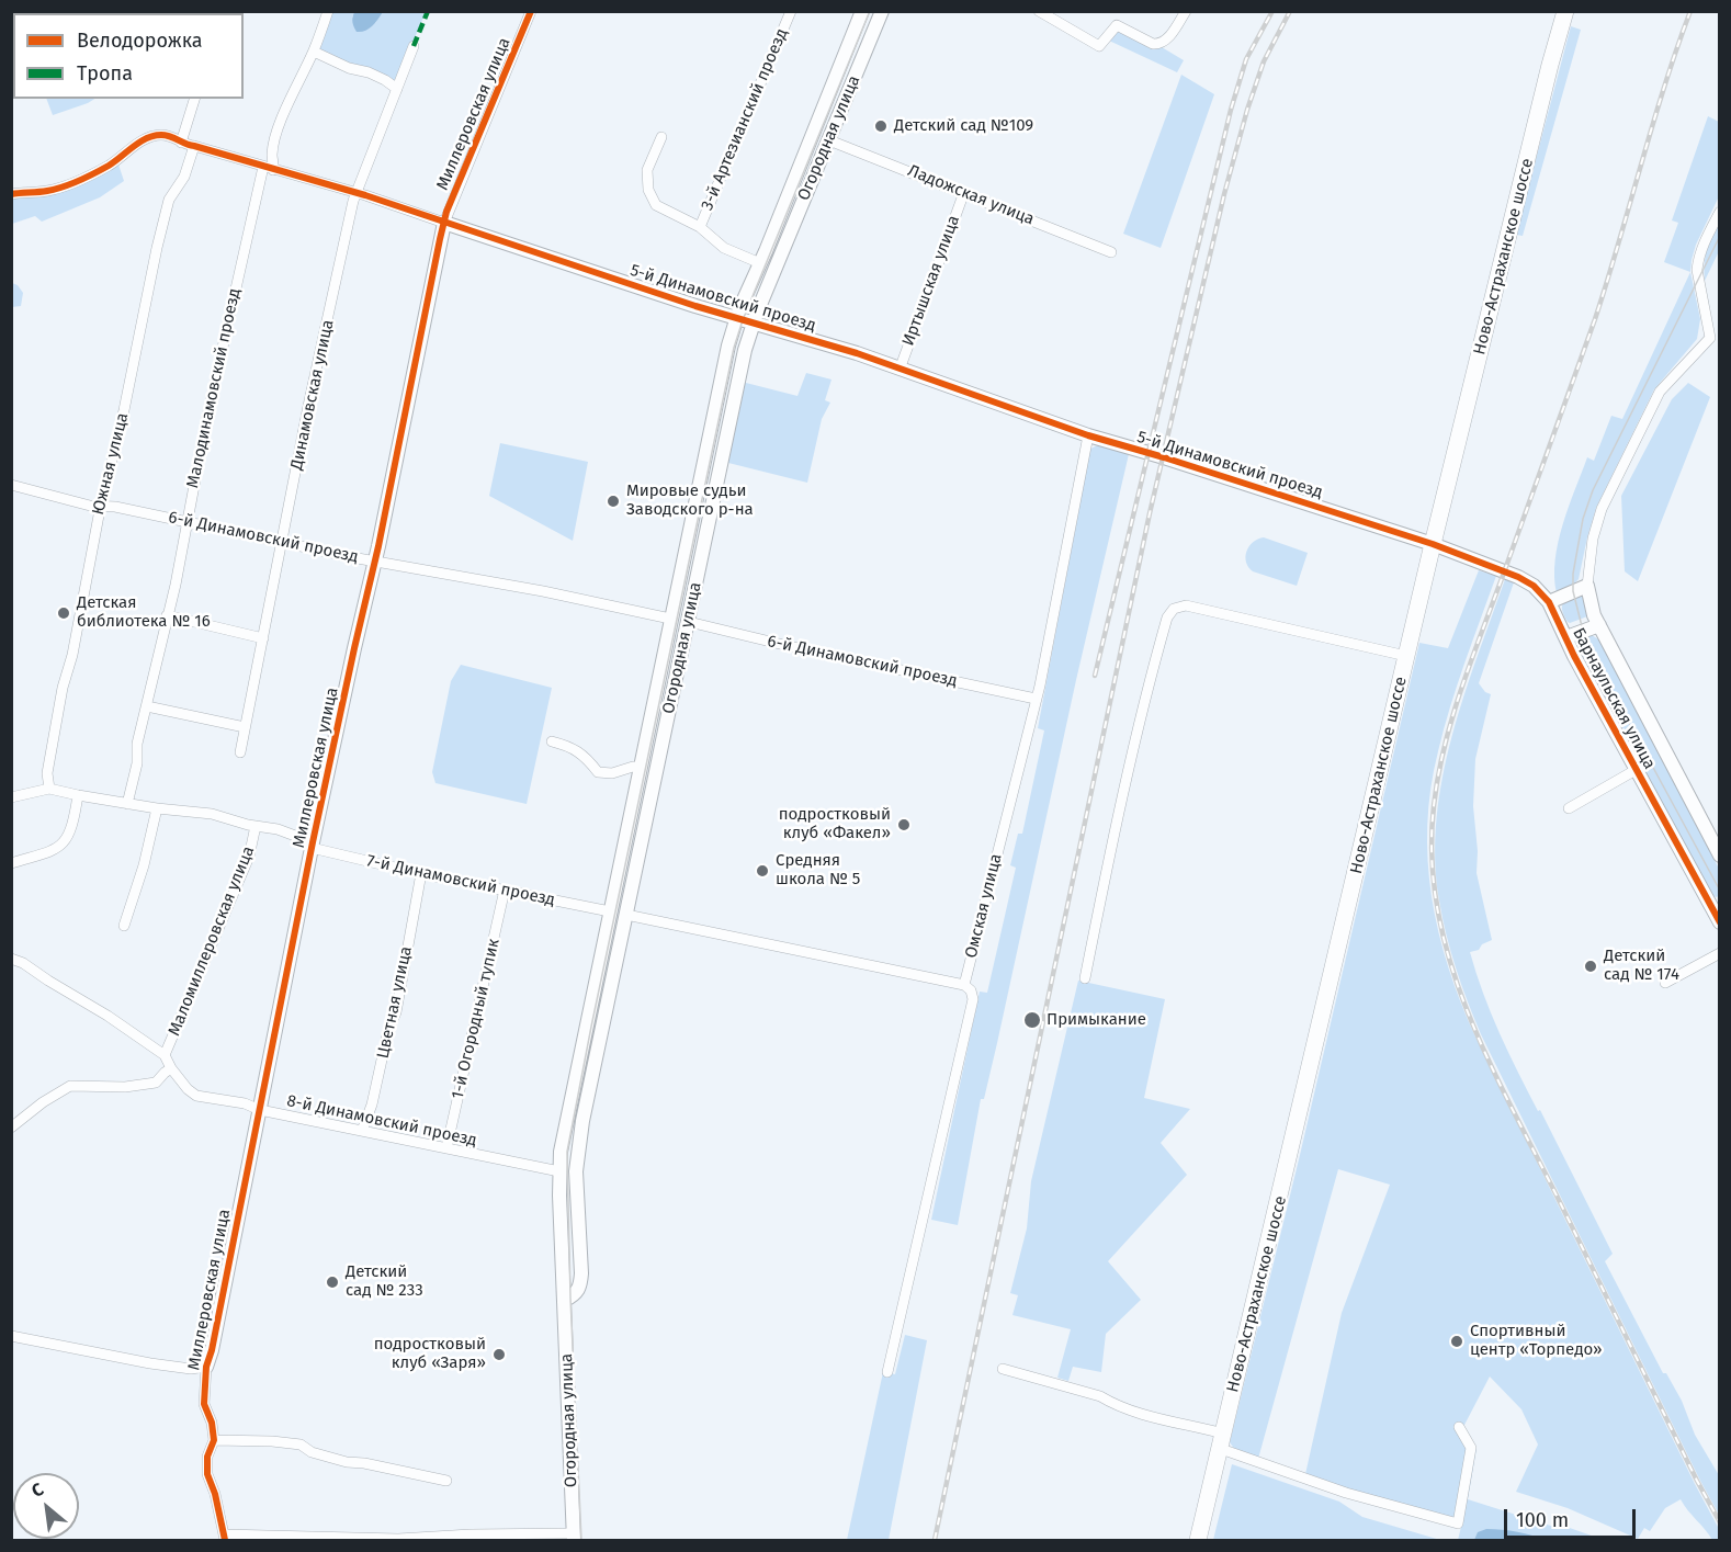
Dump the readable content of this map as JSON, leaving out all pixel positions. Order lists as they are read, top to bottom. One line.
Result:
{"streets":{"main road":["Ново-Астраханское шоссе"],"street":["Миллеровская улица","3-й Артезианский проезд","Огородная улица","Ладожская улица","Иртышская улица","5-й Динамовский проезд","Малодинамовский проезд","Динамовская улица","Южная улица","6-й Динамовский проезд","Барнаульская улица","7-й Динамовский проезд","Омская улица","Маломиллеровская улица","Цветная улица","1-й Огородный тупик","8-й Динамовский проезд"]},"crossings":[["Миллеровская улица","5-й Динамовский проезд"],["Миллеровская улица","6-й Динамовский проезд"],["Миллеровская улица","7-й Динамовский проезд"],["Миллеровская улица","8-й Динамовский проезд"],["Огородная улица","Ладожская улица"],["Огородная улица","5-й Динамовский проезд"],["Огородная улица","6-й Динамовский проезд"],["Огородная улица","7-й Динамовский проезд"],["Огородная улица","8-й Динамовский проезд"],["Ладожская улица","Иртышская улица"],["Ново-Астраханское шоссе","5-й Динамовский проезд"],["Ново-Астраханское шоссе","Барнаульская улица"],["Иртышская улица","5-й Динамовский проезд"],["5-й Динамовский проезд","Малодинамовский проезд"],["5-й Динамовский проезд","Динамовская улица"],["5-й Динамовский проезд","Южная улица"],["5-й Динамовский проезд","Барнаульская улица"],["5-й Динамовский проезд","Омская улица"],["Малодинамовский проезд","6-й Динамовский проезд"],["Малодинамовский проезд","7-й Динамовский проезд"],["Динамовская улица","6-й Динамовский проезд"],["Южная улица","6-й Динамовский проезд"],["Южная улица","7-й Динамовский проезд"],["6-й Динамовский проезд","Омская улица"],["7-й Динамовский проезд","Маломиллеровская улица"],["7-й Динамовский проезд","Цветная улица"],["7-й Динамовский проезд","1-й Огородный тупик"],["Маломиллеровская улица","8-й Динамовский проезд"],["Цветная улица","8-й Динамовский проезд"],["1-й Огородный тупик","8-й Динамовский проезд"]],"places":["Детский сад №109","Мировые судьи Заводского р-на","Детская библиотека № 16","подростковый клуб «Факел»","Средняя школа № 5","Детский сад № 174","Примыкание","Детский сад № 233","Спортивный центр «Торпедо»","подростковый клуб «Заря»"],"legend":["Велодорожка","Тропа"],"scale_bar":"100 m","north":"top left"}
